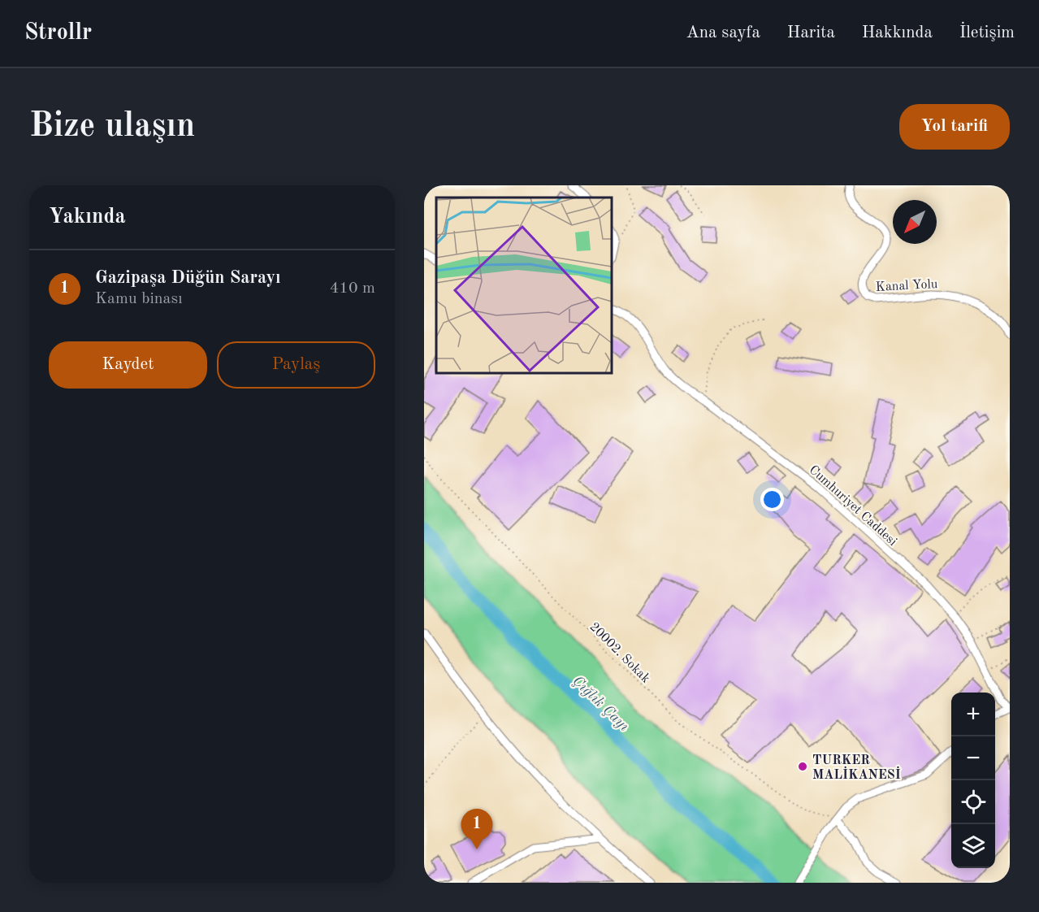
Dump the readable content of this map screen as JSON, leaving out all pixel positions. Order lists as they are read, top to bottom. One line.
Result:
{"streets":{"street":["Kanal Yolu","Cumhuriyet Caddesi"],"path":["20002. Sokak"]},"water":["Çığlık Çayı"],"places":["TURKER MALİKANESİ"],"north":"bottom left","page":{"header":"Strollr","nav":["Ana sayfa","Harita","Hakkında","İletişim"],"buttons":["Yol tarifi",["Kaydet","Paylaş"]],"title":"Bize ulaşın","heading":"Yakında","list":[{"mark":"1","name":"Gazipaşa Düğün Sarayı","note":"Kamu binası","value":"410 m"}],"map_buttons":["+","−"],"pins":"1"}}
